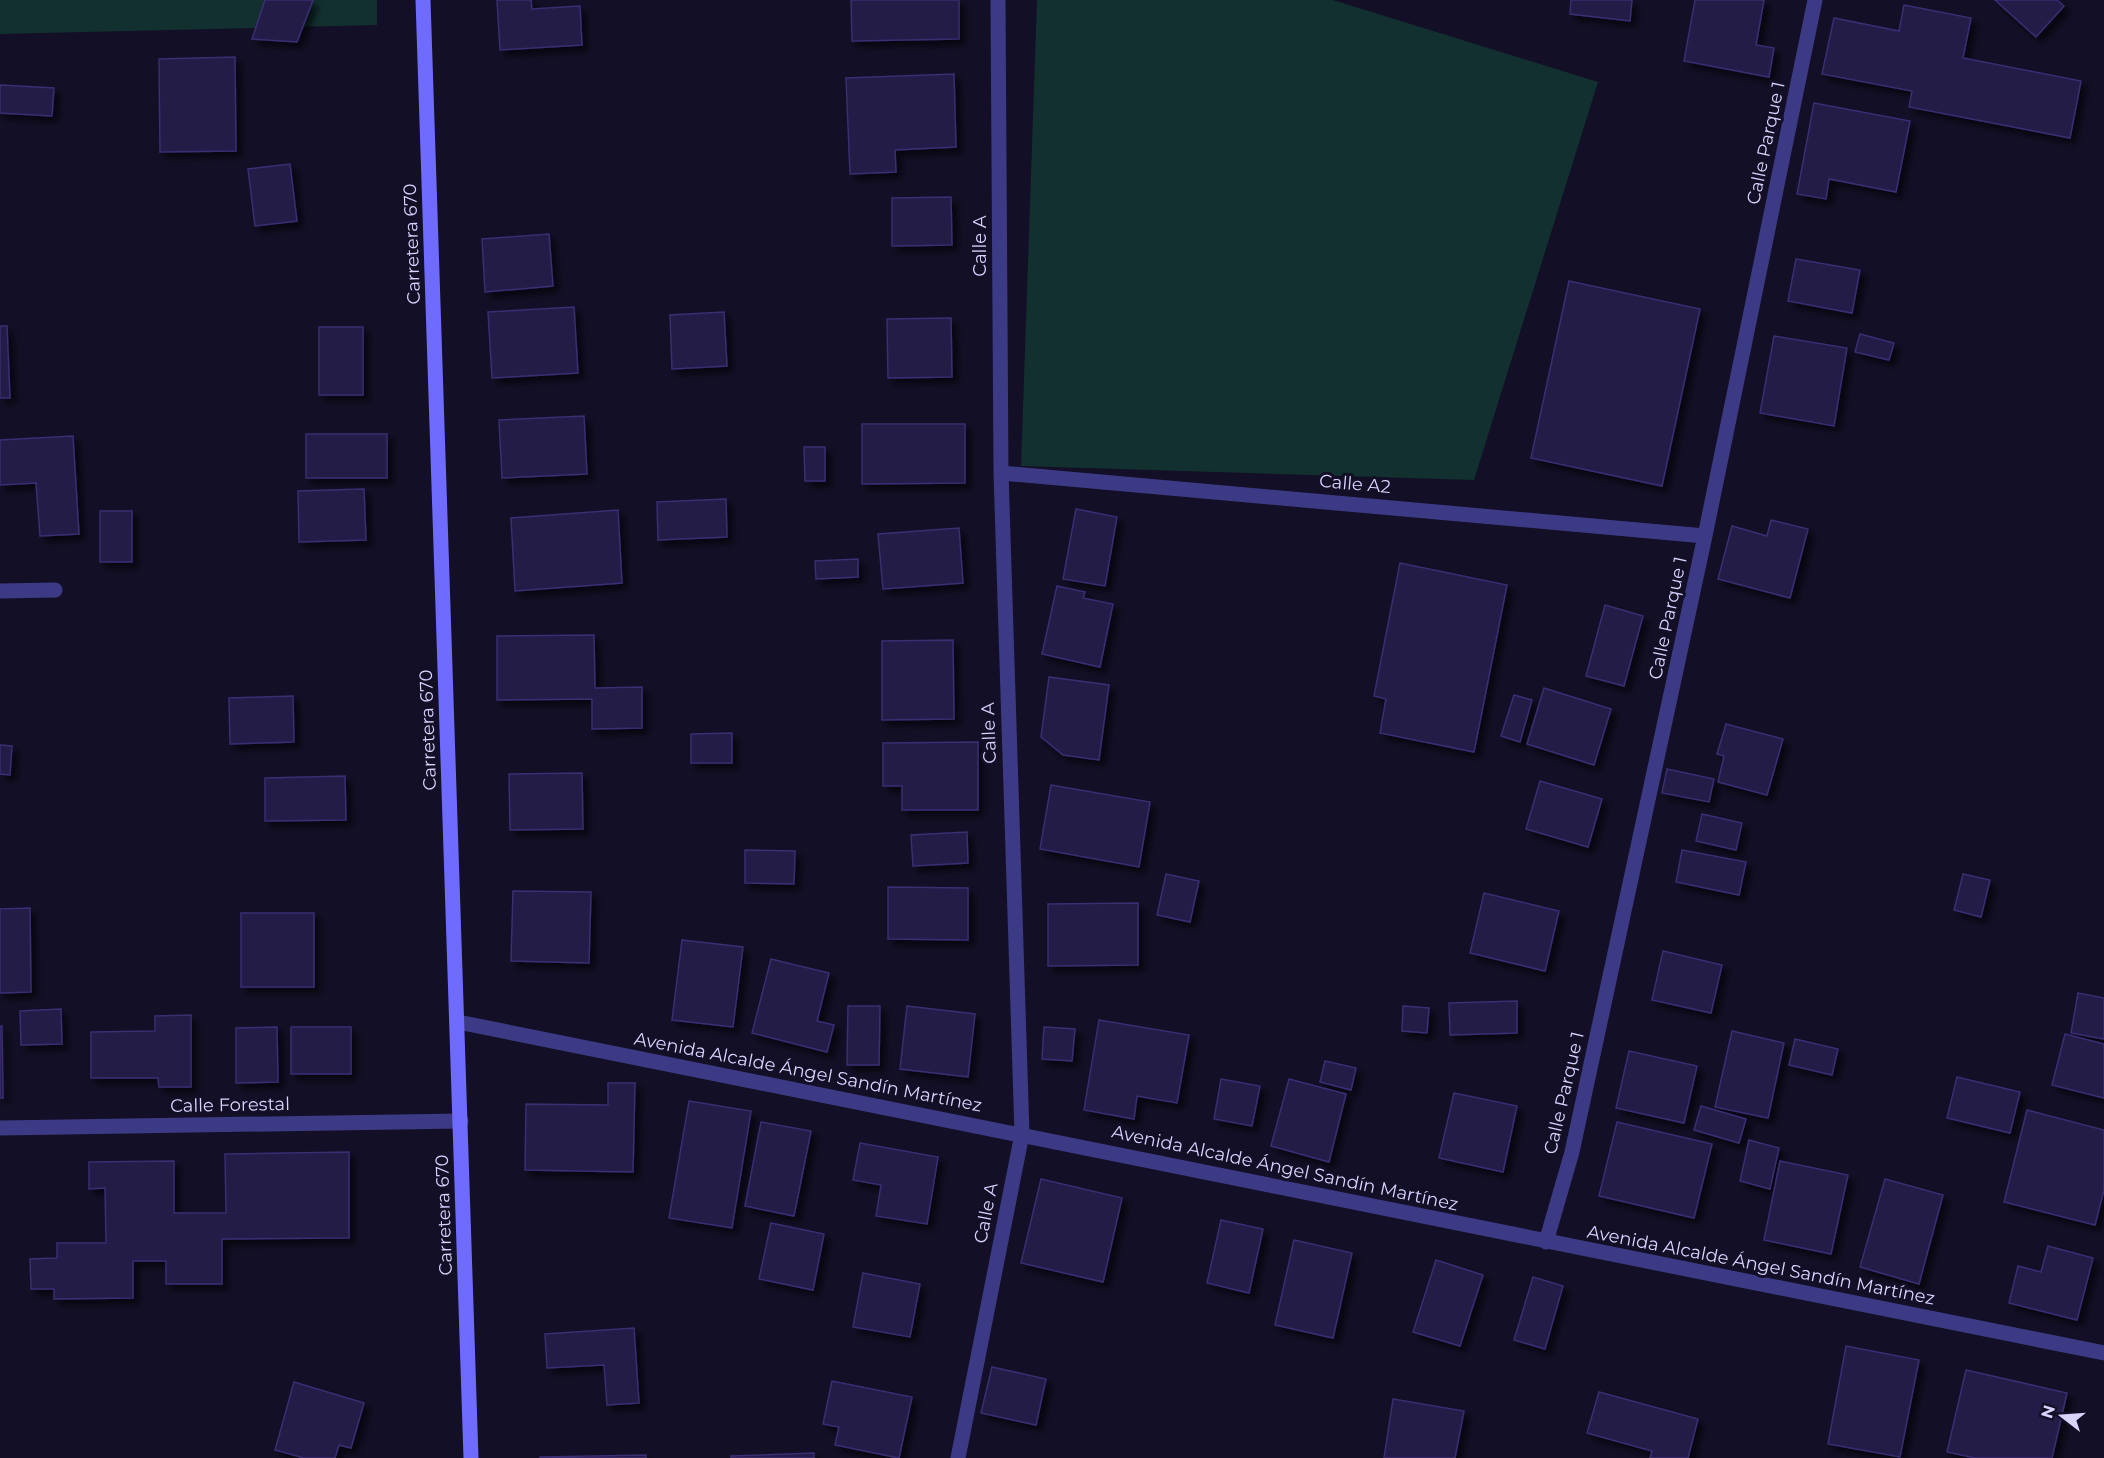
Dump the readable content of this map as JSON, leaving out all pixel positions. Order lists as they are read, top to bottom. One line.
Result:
{"streets":{"street":["Calle Parque 1","Carretera 670","Calle A","Calle A2","Avenida Alcalde Ángel Sandín Martínez","Calle Forestal"]},"crossings":[["Calle Parque 1","Calle A2"],["Calle Parque 1","Avenida Alcalde Ángel Sandín Martínez"],["Carretera 670","Avenida Alcalde Ángel Sandín Martínez"],["Carretera 670","Calle Forestal"],["Calle A","Calle A2"],["Calle A","Avenida Alcalde Ángel Sandín Martínez"]],"north":"left"}
